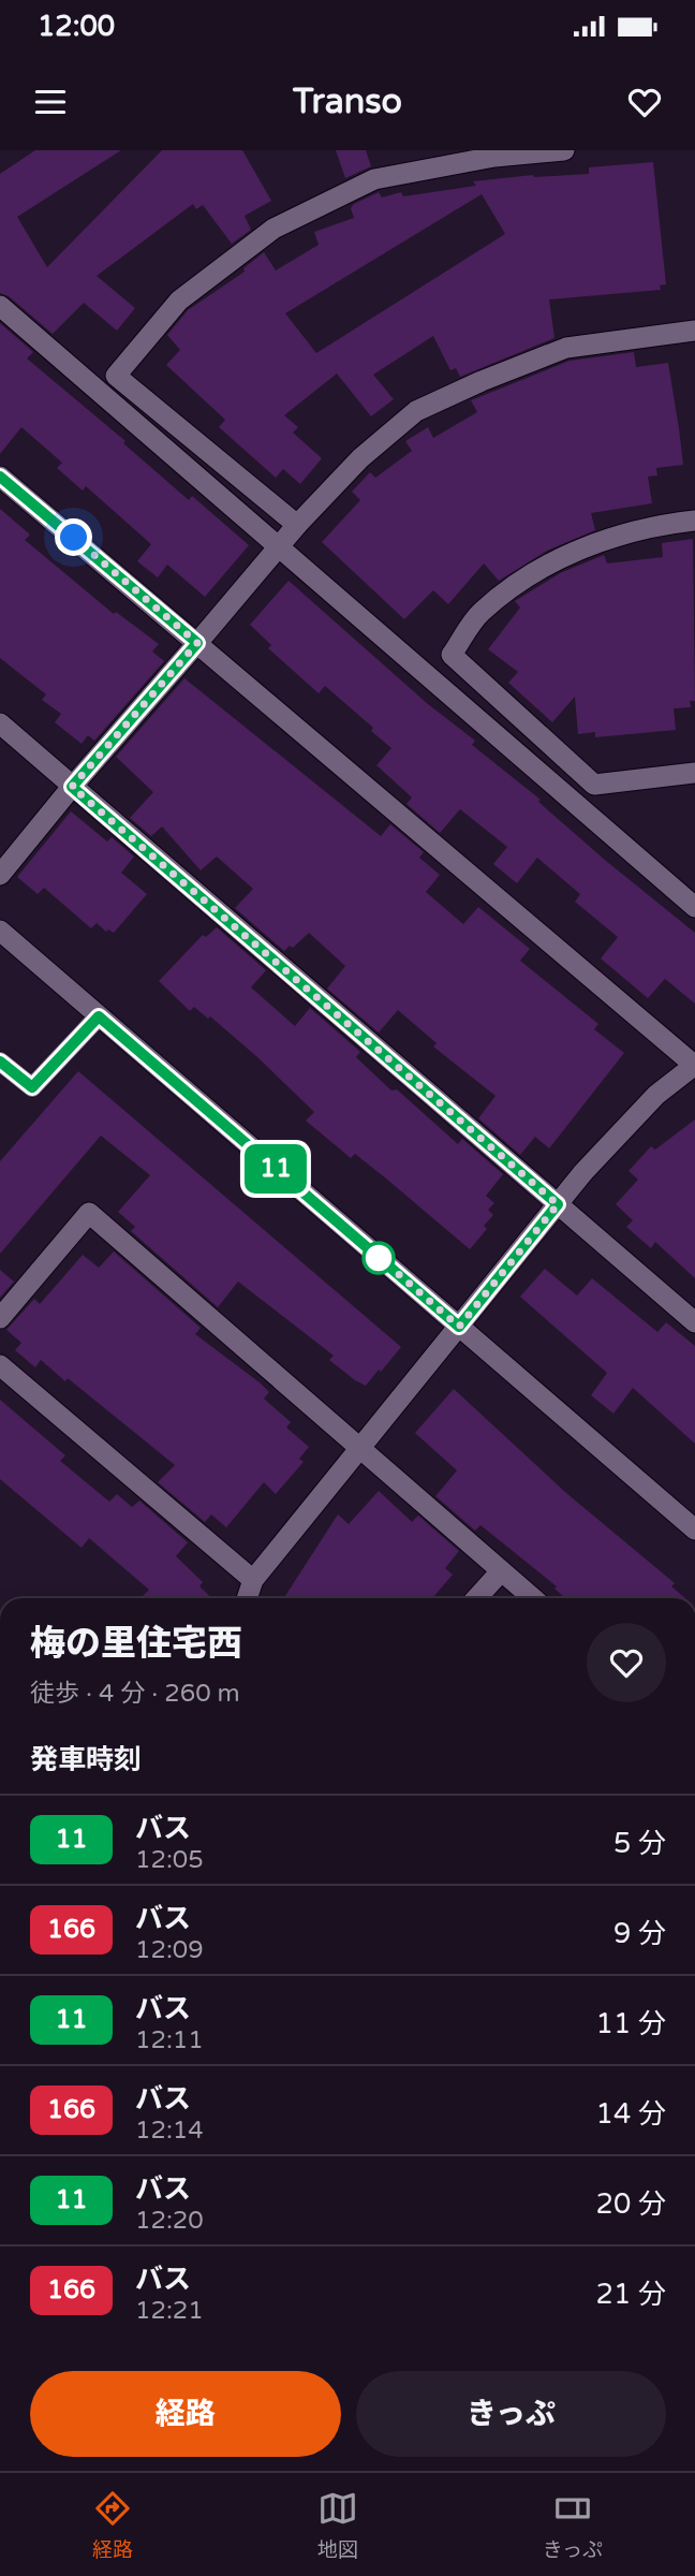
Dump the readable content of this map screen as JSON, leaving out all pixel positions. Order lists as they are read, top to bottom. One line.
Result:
{"lines":["bus line 11"],"page":{"status":"12:00","header":"Transo","on_map":"11","heading":[["梅の里住宅西","徒歩 · 4 分 · 260 m"],"発車時刻"],"list":[{"mark":"11","name":"バス","note":"12:05","value":"5 分"},{"mark":"166","name":"バス","note":"12:09","value":"9 分"},{"mark":"11","name":"バス","note":"12:11","value":"11 分"},{"mark":"166","name":"バス","note":"12:14","value":"14 分"},{"mark":"11","name":"バス","note":"12:20","value":"20 分"},{"mark":"166","name":"バス","note":"12:21","value":"21 分"}],"buttons":["経路","きっぷ"],"tabs":["経路","地図","きっぷ"]}}
